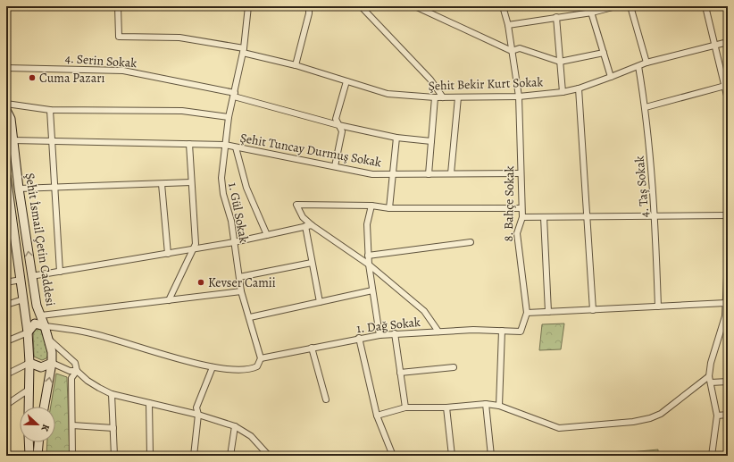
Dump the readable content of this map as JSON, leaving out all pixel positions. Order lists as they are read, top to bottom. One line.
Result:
{"streets":{"street":["4. Serin Sokak","Şehit Bekir Kurt Sokak","Şehit Tuncay Durmuş Sokak","4. Taş Sokak","8. Bahçe Sokak","1. Gül Sokak","Şehit İsmail Çetin Caddesi","1. Dağ Sokak"]},"crossings":[["4. Serin Sokak","1. Gül Sokak"],["Şehit Bekir Kurt Sokak","4. Taş Sokak"],["Şehit Bekir Kurt Sokak","8. Bahçe Sokak"],["Şehit Bekir Kurt Sokak","1. Gül Sokak"],["Şehit Tuncay Durmuş Sokak","8. Bahçe Sokak"],["Şehit Tuncay Durmuş Sokak","1. Gül Sokak"],["Şehit Tuncay Durmuş Sokak","Şehit İsmail Çetin Caddesi"],["8. Bahçe Sokak","1. Dağ Sokak"],["1. Gül Sokak","1. Dağ Sokak"]],"places":["Cuma Pazarı","Kevser Camii"],"north":"right"}
